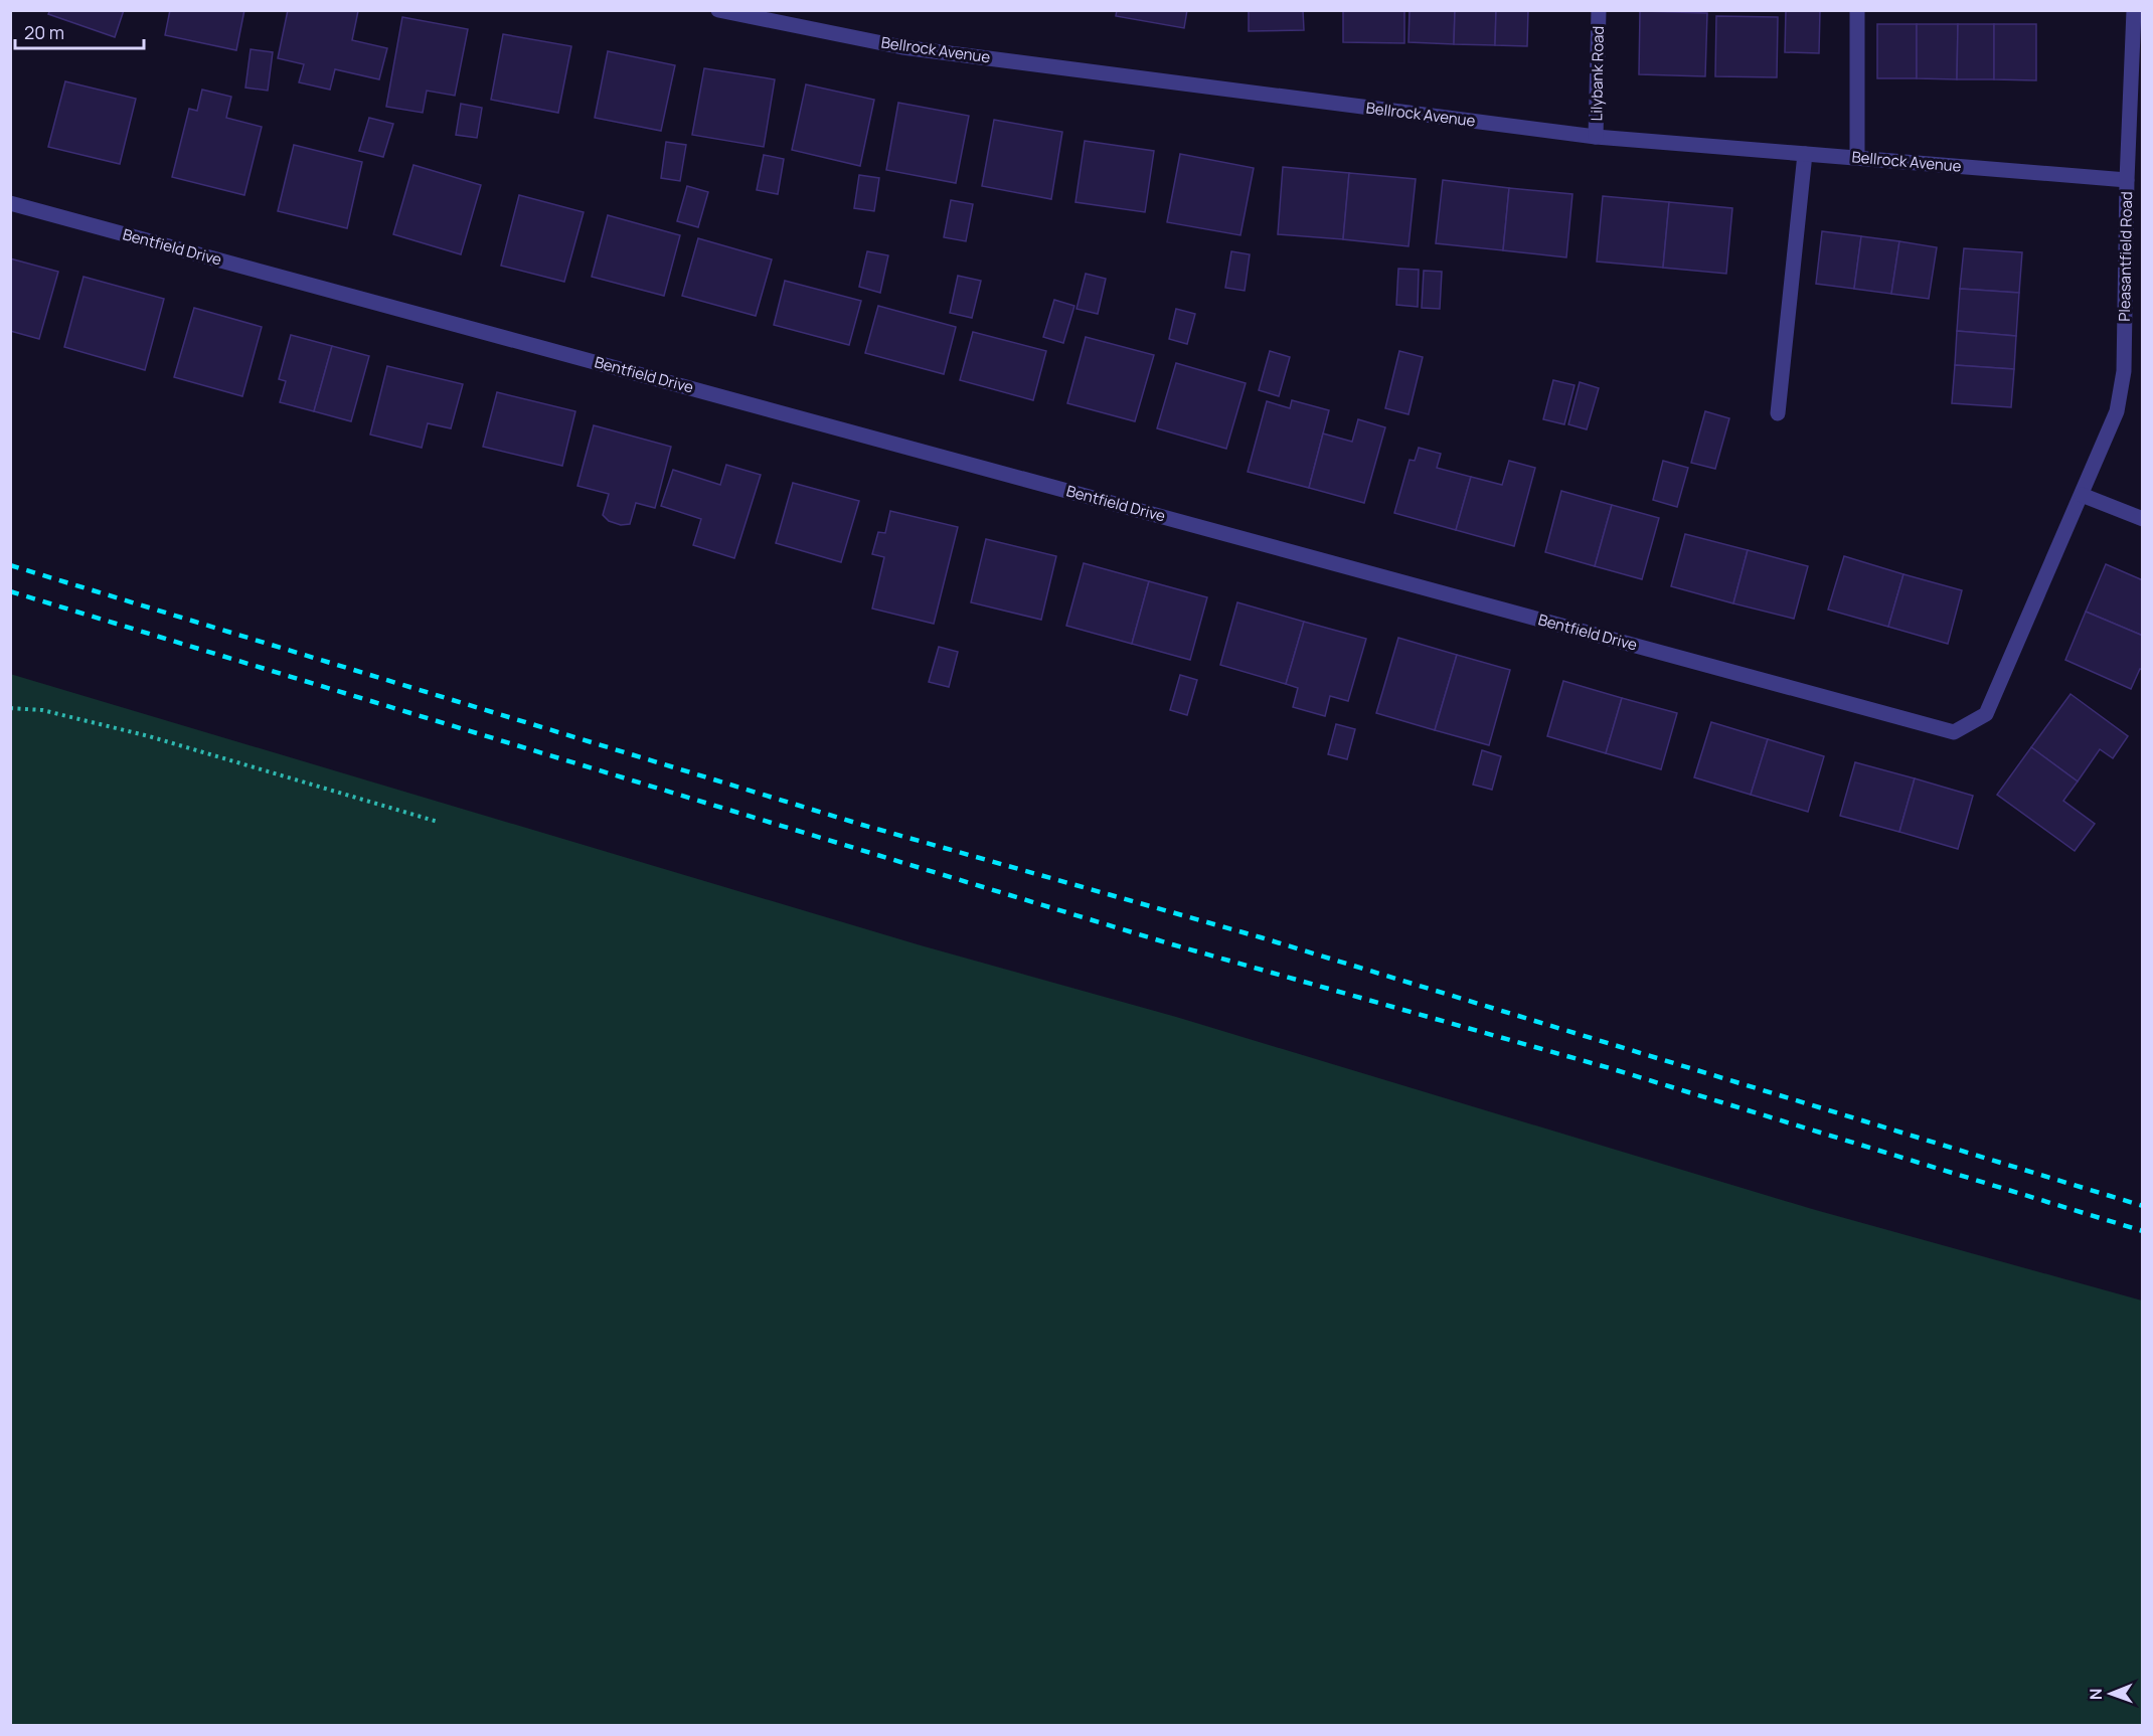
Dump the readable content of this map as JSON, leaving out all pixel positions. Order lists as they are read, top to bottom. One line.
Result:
{"streets":{"street":["Bellrock Avenue","Lilybank Road","Bentfield Drive","Pleasantfield Road"]},"crossings":[["Bellrock Avenue","Lilybank Road"],["Bellrock Avenue","Pleasantfield Road"],["Bentfield Drive","Pleasantfield Road"]],"scale_bar":"20 m","north":"left"}
